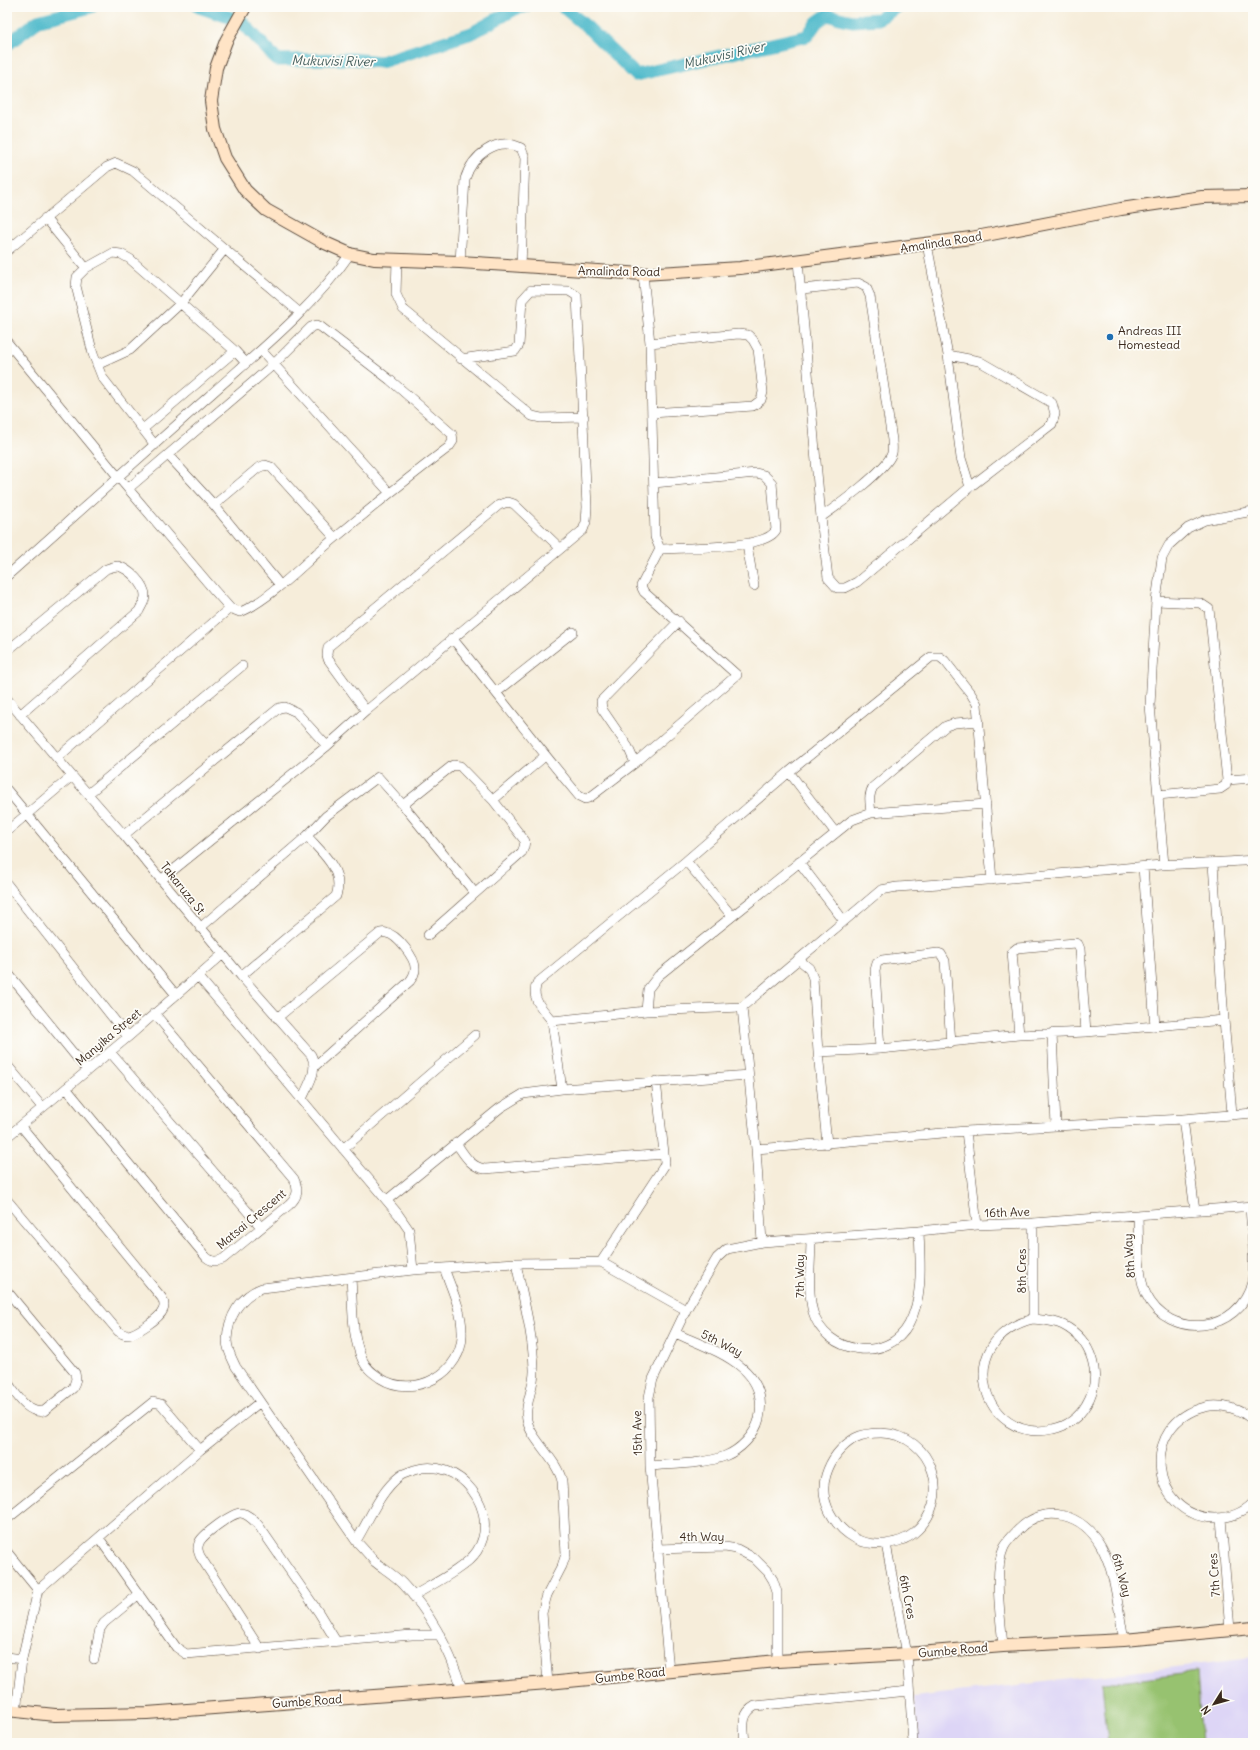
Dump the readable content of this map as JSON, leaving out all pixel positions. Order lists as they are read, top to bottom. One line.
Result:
{"streets":{"street":["Amalinda Road","Takaruza St","Manyika Street","16th Ave","Matsai Crescent","8th Way","8th Cres","7th Way","5th Way","15th Ave","4th Way","6th Way","7th Cres","6th Cres","Gumbe Road"]},"crossings":[["Takaruza St","Manyika Street"],["Manyika Street","Matsai Crescent"],["16th Ave","8th Way"],["16th Ave","8th Cres"],["16th Ave","7th Way"],["16th Ave","15th Ave"],["5th Way","15th Ave"],["15th Ave","4th Way"],["15th Ave","Gumbe Road"],["4th Way","Gumbe Road"],["6th Way","Gumbe Road"],["7th Cres","Gumbe Road"],["6th Cres","Gumbe Road"]],"water":["Mukuvisi River"],"places":["Andreas III Homestead"],"north":"bottom left"}
